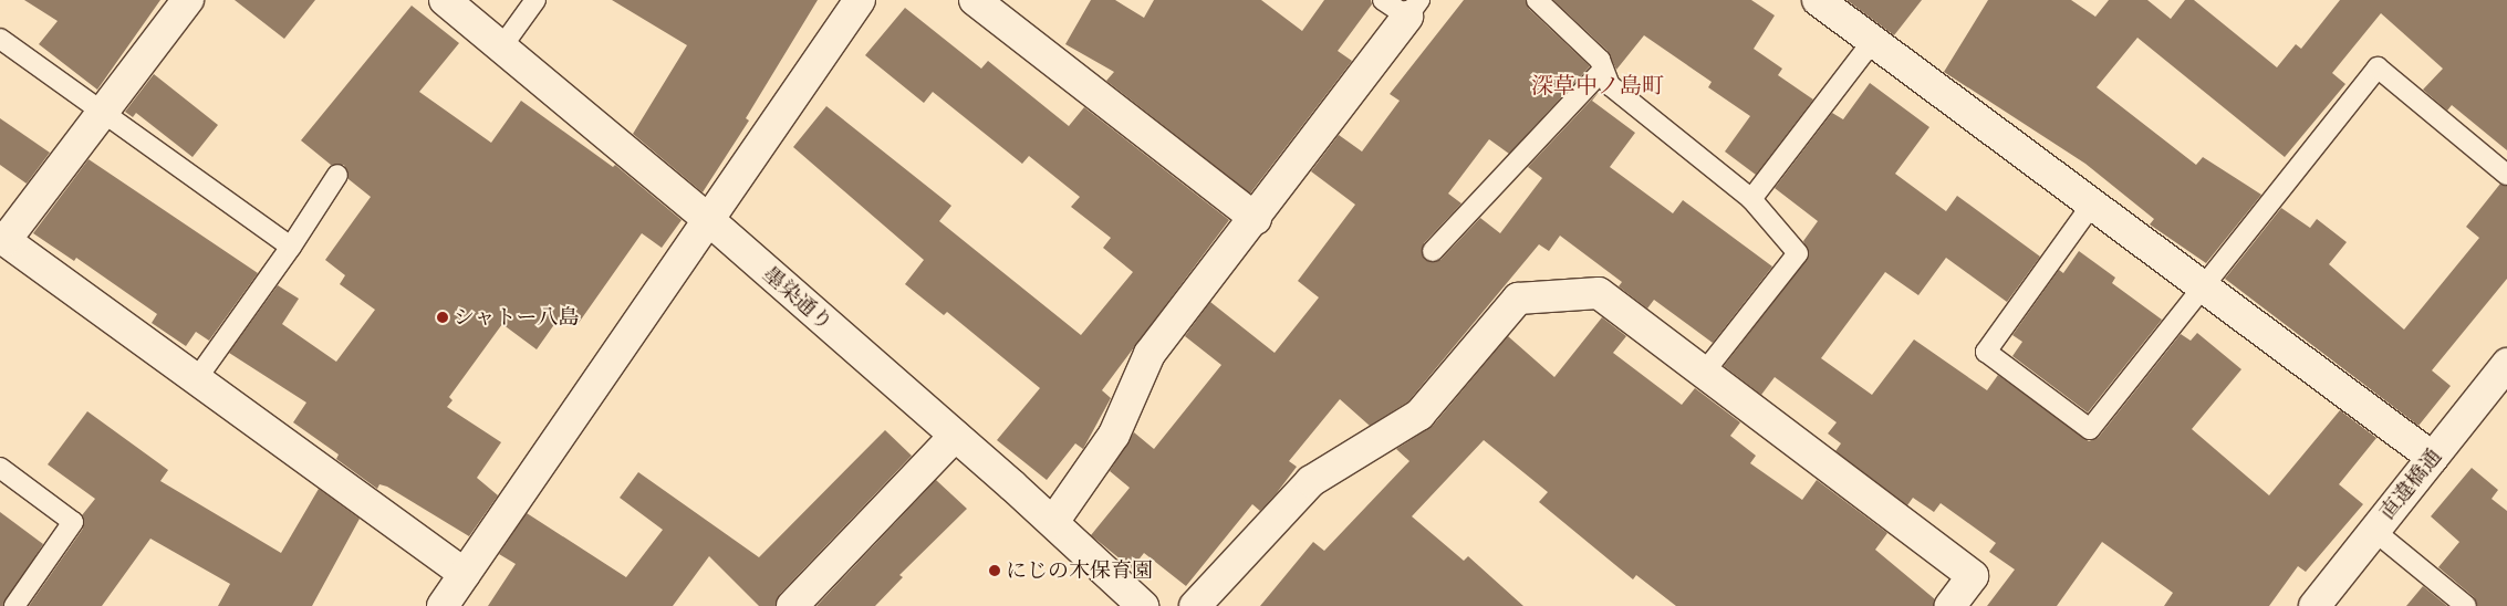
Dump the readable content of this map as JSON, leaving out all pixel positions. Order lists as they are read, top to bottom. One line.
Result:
{"streets":{"street":["墨染通り","直違橋通"]},"districts":["深草中ノ島町"],"places":["シャトー八島","にじの木保育園"]}
